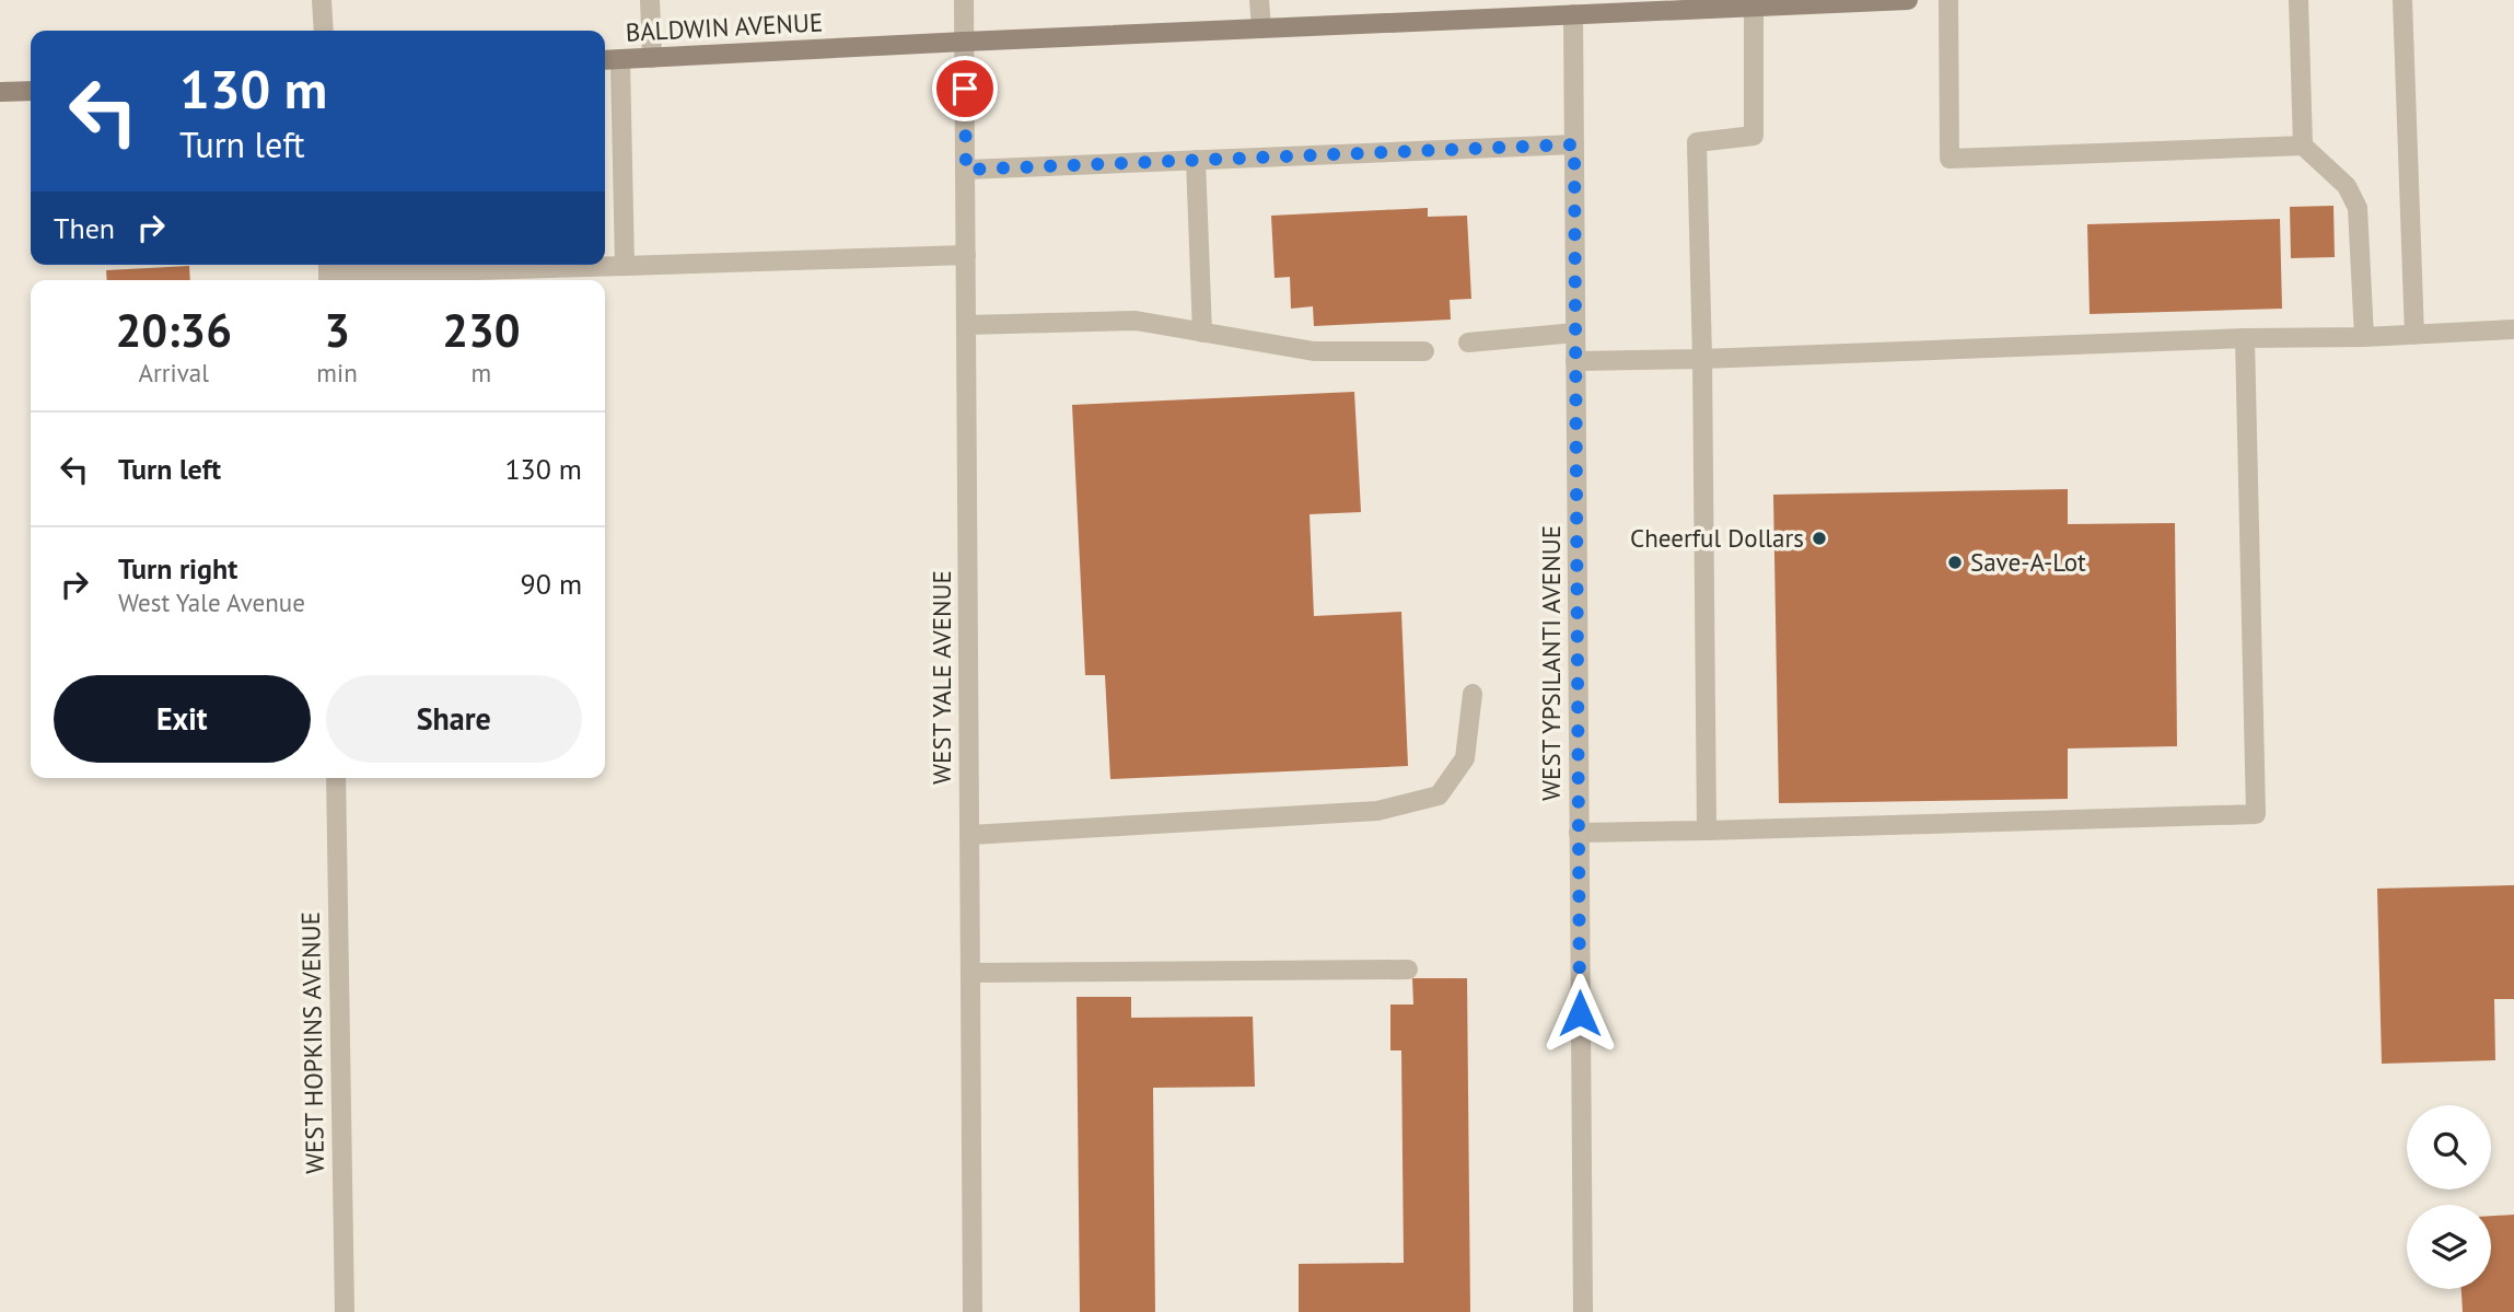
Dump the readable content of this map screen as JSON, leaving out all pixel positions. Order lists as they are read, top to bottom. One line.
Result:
{"streets":{"main road":["BALDWIN AVENUE"],"street":["WEST YPSILANTI AVENUE","WEST YALE AVENUE","WEST HOPKINS AVENUE"]},"crossings":[["BALDWIN AVENUE","WEST YPSILANTI AVENUE"],["BALDWIN AVENUE","WEST YALE AVENUE"]],"places":["Cheerful Dollars","Save-A-Lot"],"page":{"turn":["130 m","Turn left"],"then":"Then","eta":["20:36","Arrival","3","min","230","m"],"list":[{"name":"Turn left","value":"130 m"},{"name":"Turn right","note":"West Yale Avenue","value":"90 m"}],"buttons":["Exit","Share"]}}
